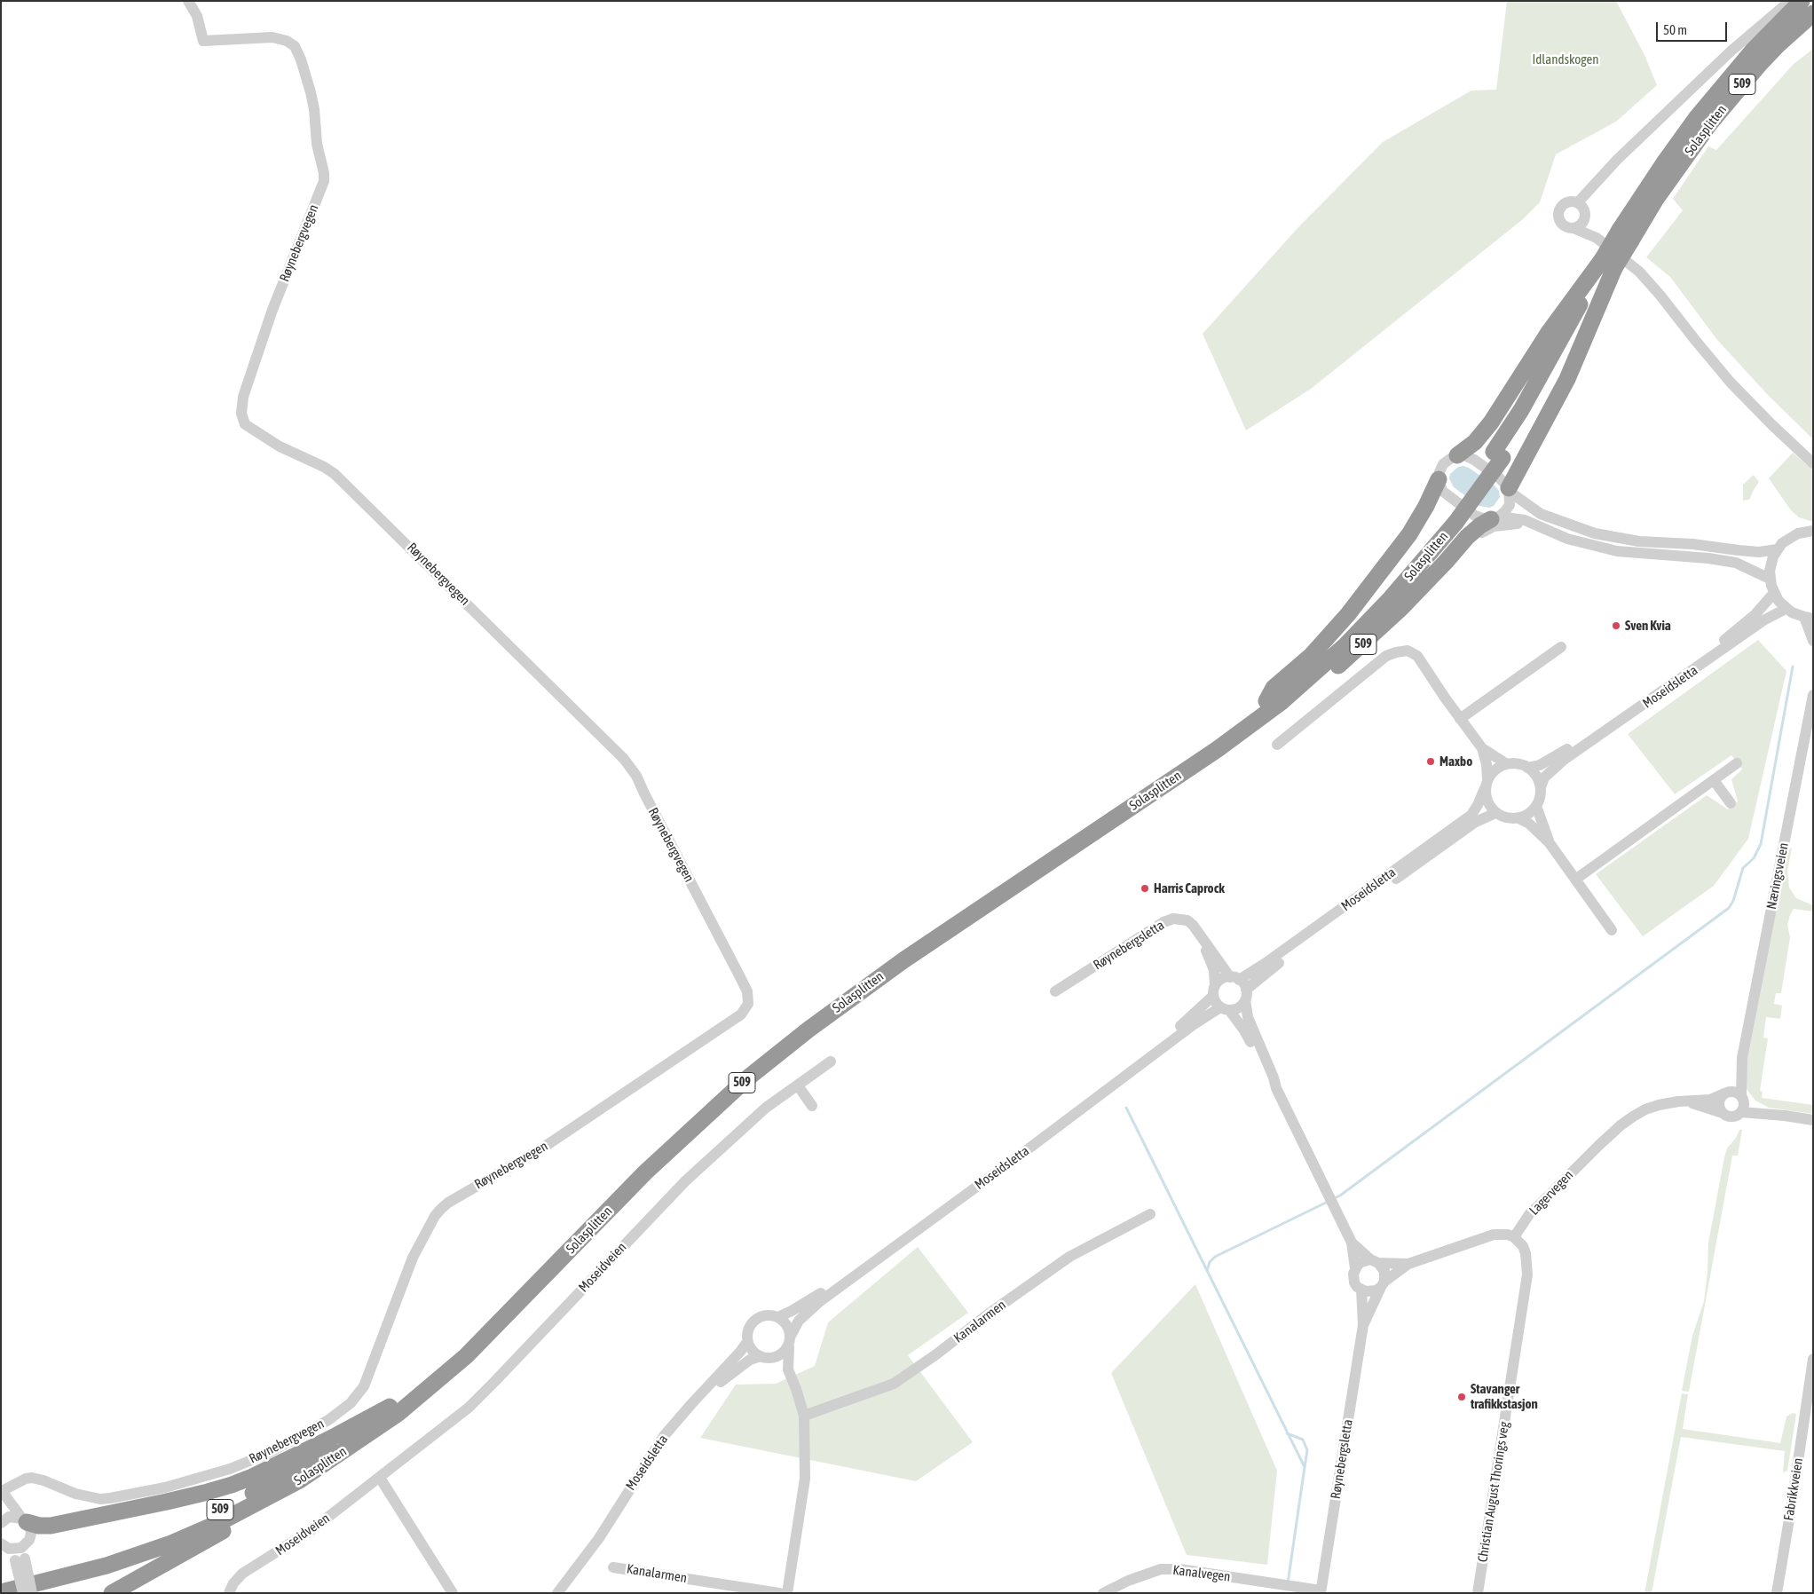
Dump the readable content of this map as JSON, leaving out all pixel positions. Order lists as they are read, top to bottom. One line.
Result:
{"streets":{"highway":["509","Solasplitten"],"street":["Røynebergvegen","Moseidsletta","Næringsveien","Røynebergsletta","Lagervegen","Moseidveien","Kanalarmen","Fabrikkveien","Christian August Thorings veg","Kanalvegen"]},"crossings":[["509","Solasplitten"],["Moseidsletta","Røynebergsletta"],["Næringsveien","Lagervegen"],["Røynebergsletta","Kanalvegen"],["Lagervegen","Christian August Thorings veg"]],"parks":["Idlandskogen"],"places":["Sven Kvia","Maxbo","Harris Caprock","Stavanger trafikkstasjon"],"scale_bar":"50 m"}
